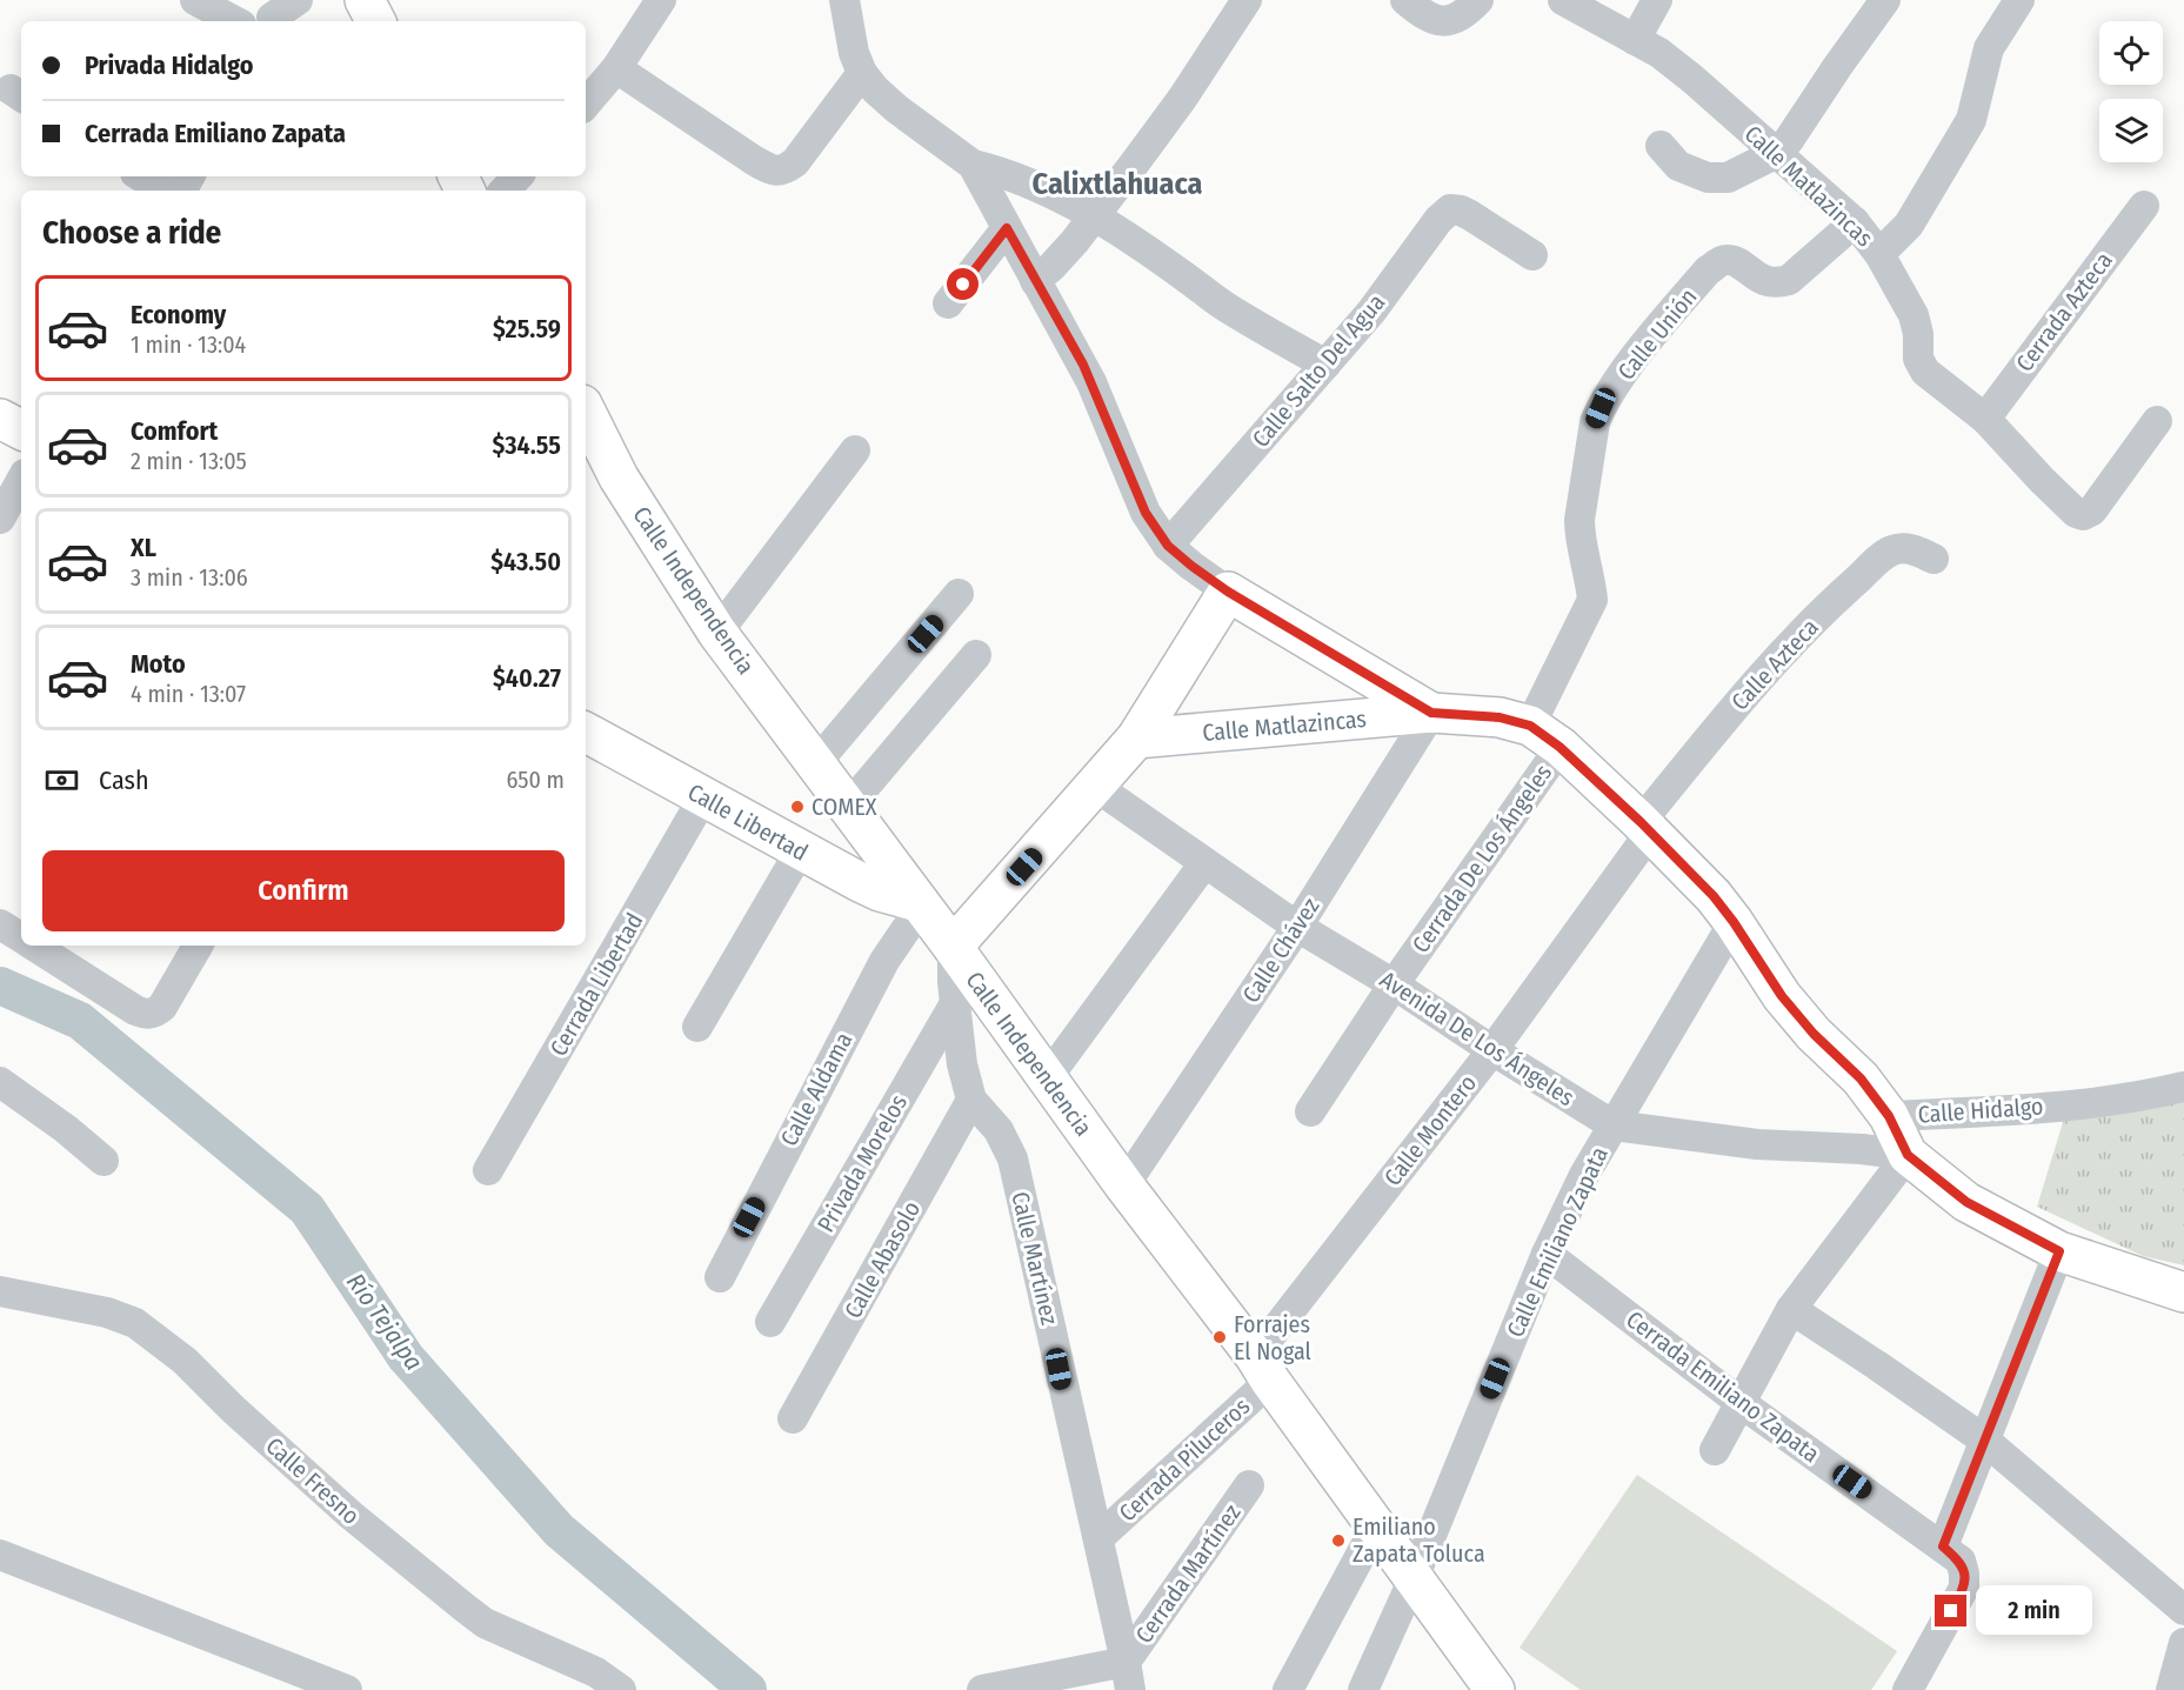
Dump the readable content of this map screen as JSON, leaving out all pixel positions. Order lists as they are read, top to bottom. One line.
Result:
{"streets":{"main road":["Calle Matlazincas","Calle Independencia","Calle Libertad","Calle Hidalgo"],"street":["Cerrada Azteca","Calle Unión","Calle Salto Del Agua","Calle Azteca","Cerrada De Los Ángeles","Calle Chávez","Cerrada Libertad","Avenida De Los Ángeles","Calle Aldama","Calle Montero","Privada Morelos","Calle Emiliano Zapata","Calle Martínez","Calle Abasolo","Cerrada Emiliano Zapata","Cerrada Piluceros","Calle Fresno","Cerrada Martínez"]},"crossings":[["Calle Matlazincas","Cerrada Azteca"],["Calle Matlazincas","Calle Unión"],["Calle Matlazincas","Calle Chávez"],["Calle Matlazincas","Calle Hidalgo"],["Calle Unión","Cerrada De Los Ángeles"],["Calle Unión","Calle Hidalgo"],["Calle Salto Del Agua","Calle Hidalgo"],["Calle Independencia","Calle Libertad"],["Calle Independencia","Calle Chávez"],["Calle Independencia","Calle Aldama"],["Calle Independencia","Calle Montero"],["Calle Independencia","Calle Emiliano Zapata"],["Calle Independencia","Calle Martínez"],["Calle Independencia","Cerrada Piluceros"],["Calle Azteca","Calle Hidalgo"],["Calle Azteca","Calle Montero"],["Calle Libertad","Cerrada Libertad"],["Calle Libertad","Calle Aldama"],["Cerrada De Los Ángeles","Avenida De Los Ángeles"],["Cerrada De Los Ángeles","Calle Hidalgo"],["Calle Chávez","Avenida De Los Ángeles"],["Calle Chávez","Calle Hidalgo"],["Avenida De Los Ángeles","Calle Montero"],["Avenida De Los Ángeles","Calle Emiliano Zapata"],["Calle Hidalgo","Calle Montero"],["Calle Hidalgo","Calle Emiliano Zapata"],["Calle Montero","Cerrada Piluceros"],["Privada Morelos","Calle Martínez"],["Calle Emiliano Zapata","Cerrada Emiliano Zapata"],["Calle Martínez","Calle Abasolo"],["Calle Martínez","Cerrada Piluceros"],["Calle Martínez","Cerrada Martínez"]],"districts":["Calixtlahuaca"],"water":["Río Tejalpa"],"places":["COMEX","Forrajes El Nogal","Emiliano Zapata Toluca"],"page":{"banner":["Privada Hidalgo","Cerrada Emiliano Zapata"],"heading":"Choose a ride","list":[{"name":"Economy","note":"1 min · 13:04","value":"$25.59"},{"name":"Comfort","note":"2 min · 13:05","value":"$34.55"},{"name":"XL","note":"3 min · 13:06","value":"$43.50"},{"name":"Moto","note":"4 min · 13:07","value":"$40.27"}],"pay":["Cash","650 m"],"buttons":"Confirm","bubble":"2 min"}}
